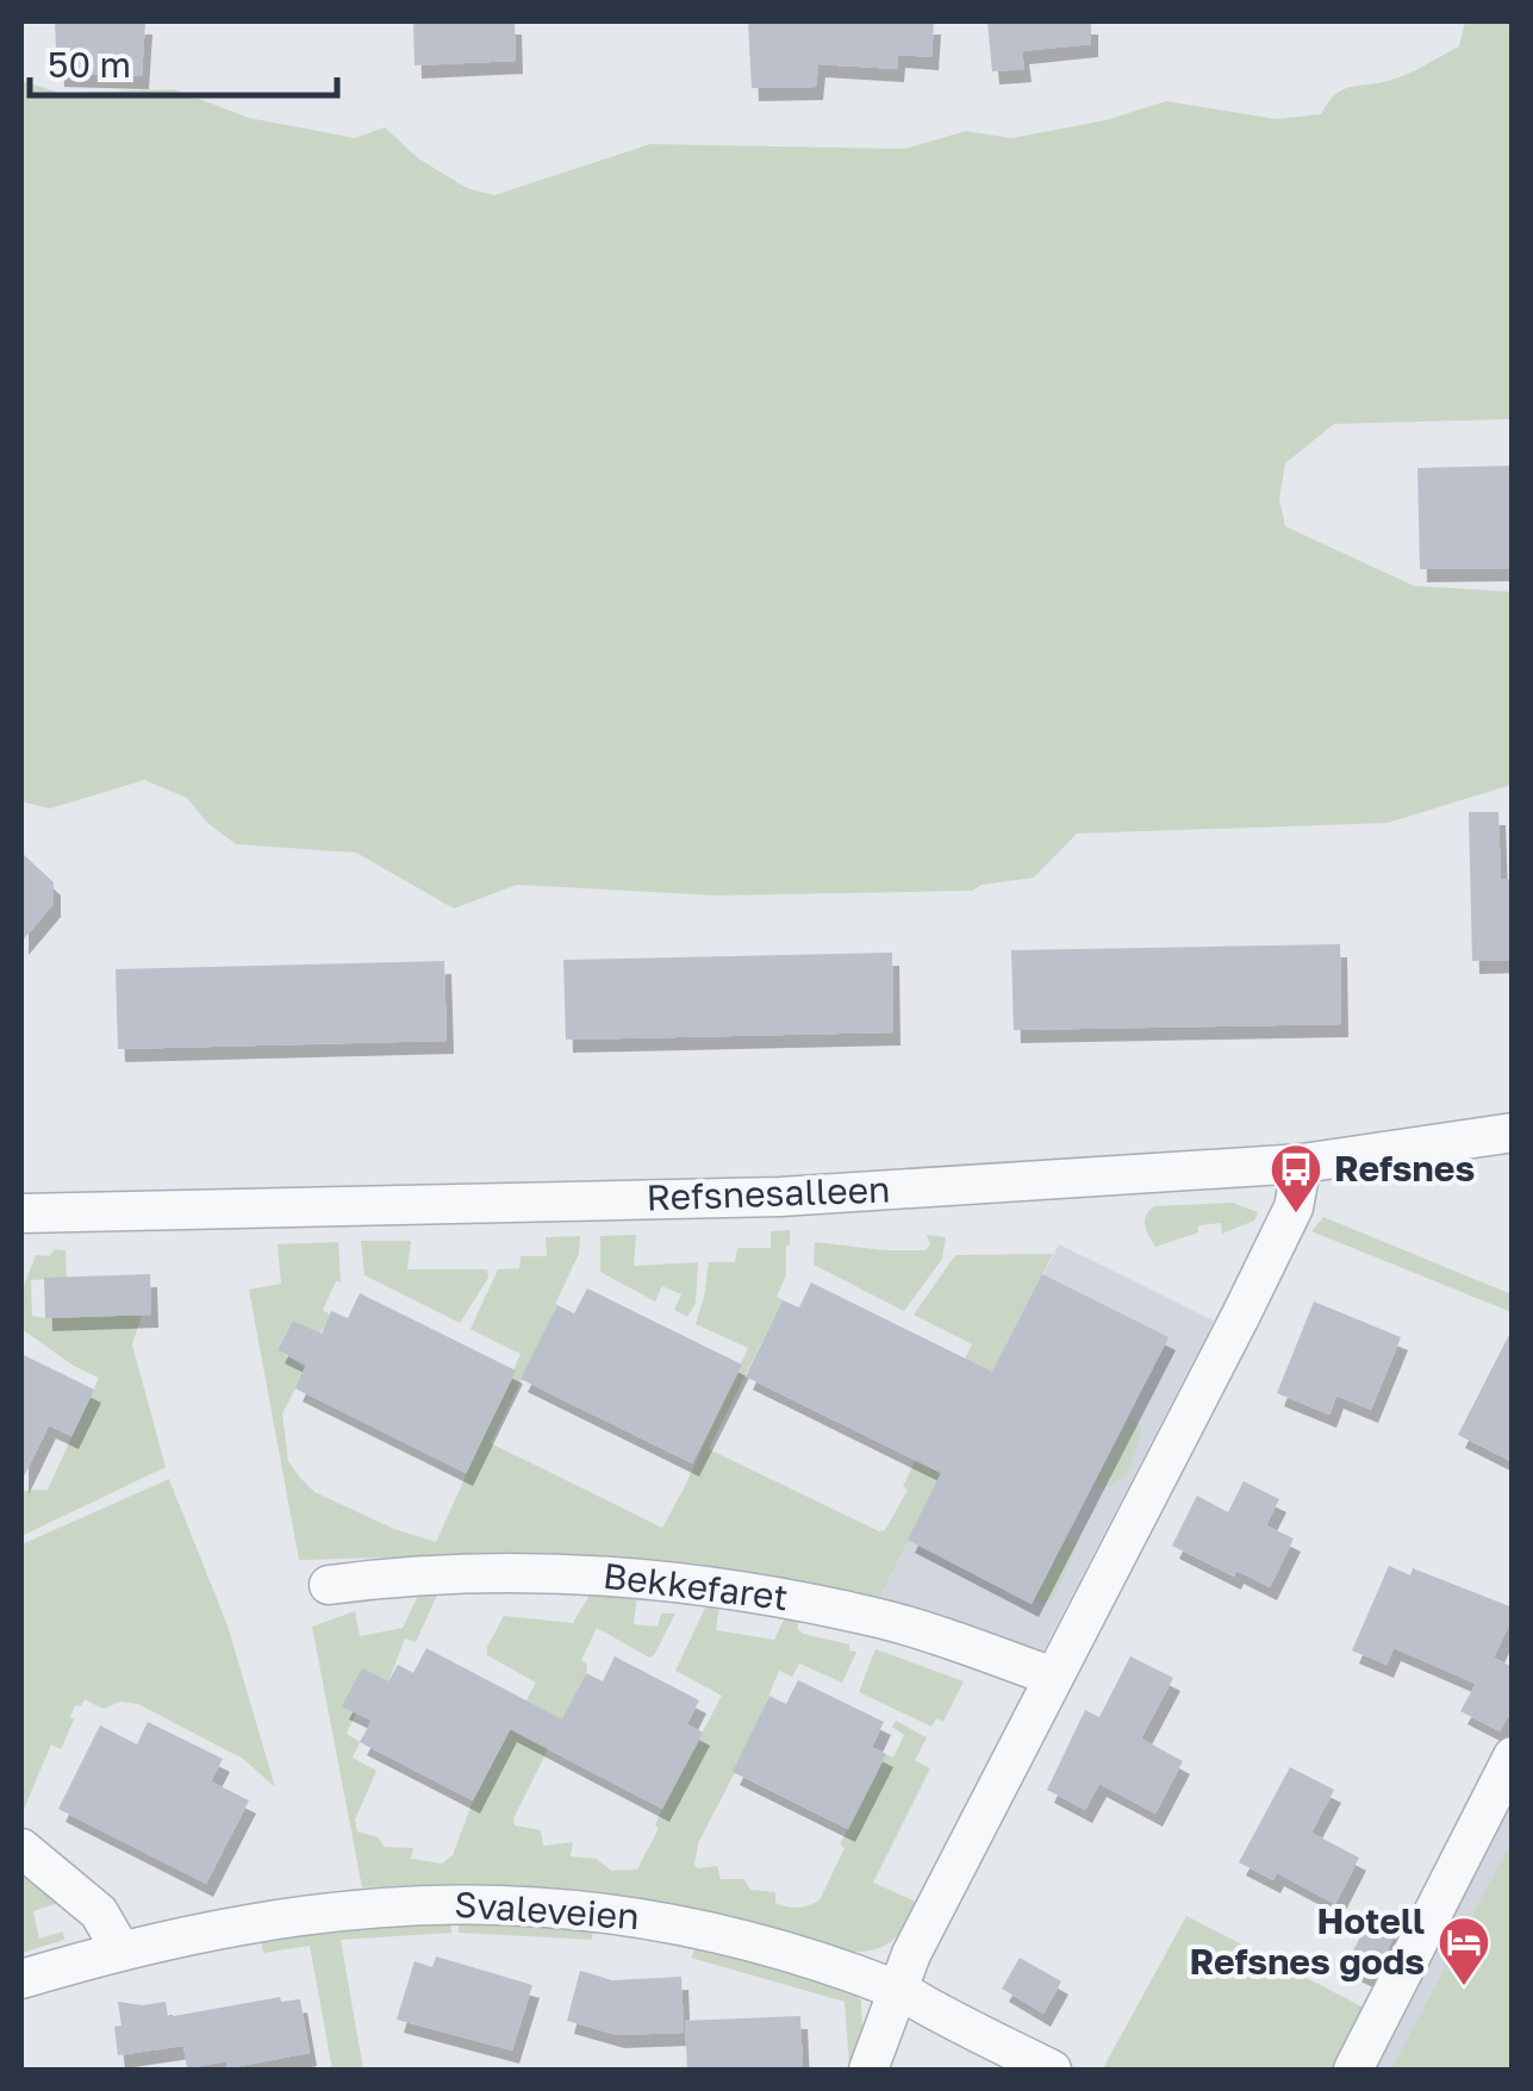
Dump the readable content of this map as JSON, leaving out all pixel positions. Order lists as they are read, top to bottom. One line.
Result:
{"streets":{"street":["Refsnesalleen","Bekkefaret","Svaleveien"]},"places":{"bus stop":["Refsnes"],"hotel":["Hotell Refsnes gods"]},"scale_bar":"50 m"}
